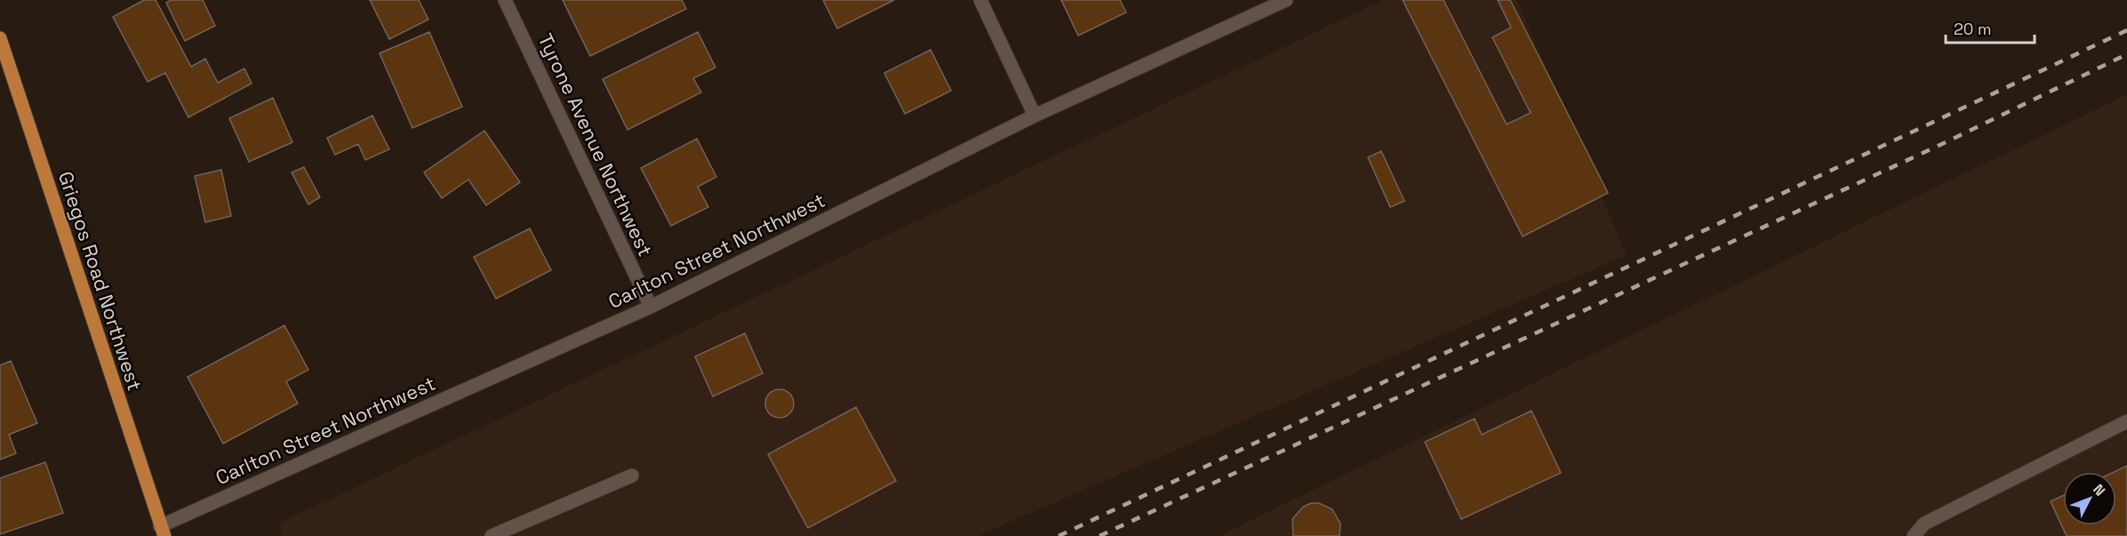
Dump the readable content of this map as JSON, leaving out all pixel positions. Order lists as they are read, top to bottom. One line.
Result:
{"streets":{"main road":["Griegos Road Northwest"],"street":["Tyrone Avenue Northwest","Carlton Street Northwest"]},"crossings":[["Tyrone Avenue Northwest","Carlton Street Northwest"],["Carlton Street Northwest","Griegos Road Northwest"]],"scale_bar":"20 m","north":"top right"}
